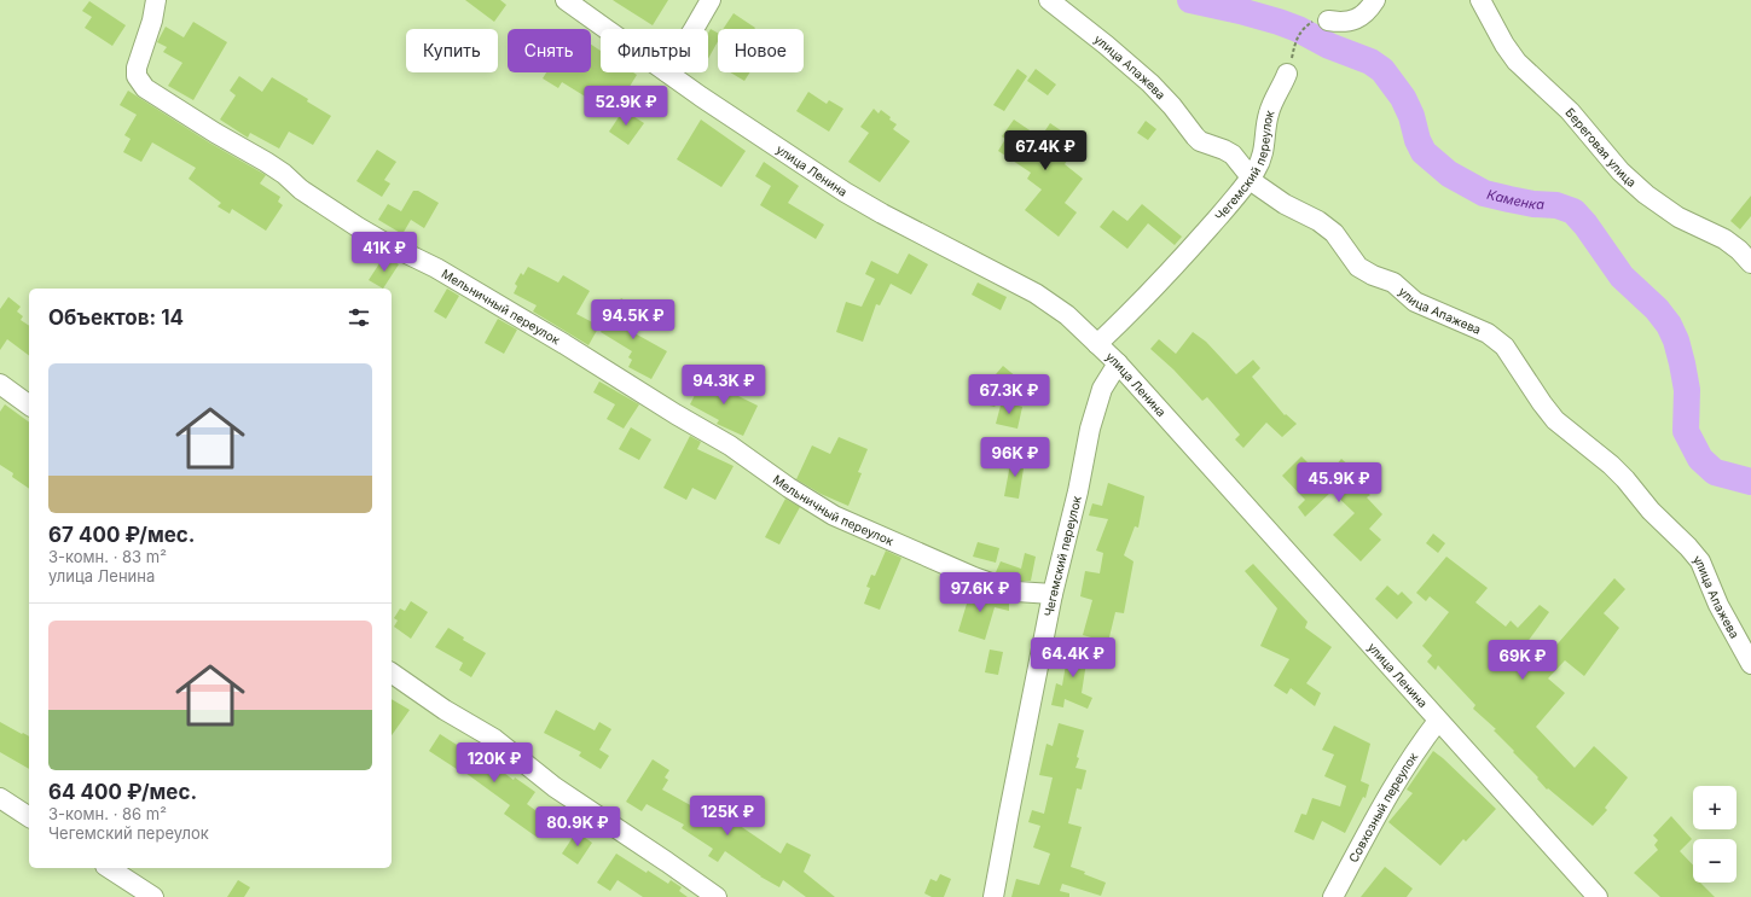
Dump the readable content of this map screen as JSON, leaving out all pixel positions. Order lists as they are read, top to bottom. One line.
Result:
{"streets":{"street":["улица Апажева","Береговая улица","Чегемский переулок","улица Ленина","Мельничный переулок","Совхозный переулок"]},"crossings":[["улица Апажева","Чегемский переулок"],["Чегемский переулок","улица Ленина"],["Чегемский переулок","Мельничный переулок"],["улица Ленина","Совхозный переулок"]],"water":["Каменка"],"page":{"chip":["Купить","Снять","Фильтры","Новое"],"price":["52.9K ₽","67.4K ₽","41K ₽","94.5K ₽","94.3K ₽","67.3K ₽","96K ₽","45.9K ₽","97.6K ₽","64.4K ₽","69K ₽","120K ₽","125K ₽","80.9K ₽"],"heading":"Объектов: 14","list":[{"name":"67 400 ₽/мес.","note":"3-комн. · 83 m² · улица Ленина"},{"name":"64 400 ₽/мес.","note":"3-комн. · 86 m² · Чегемский переулок"}],"map_buttons":["+","−"]}}
